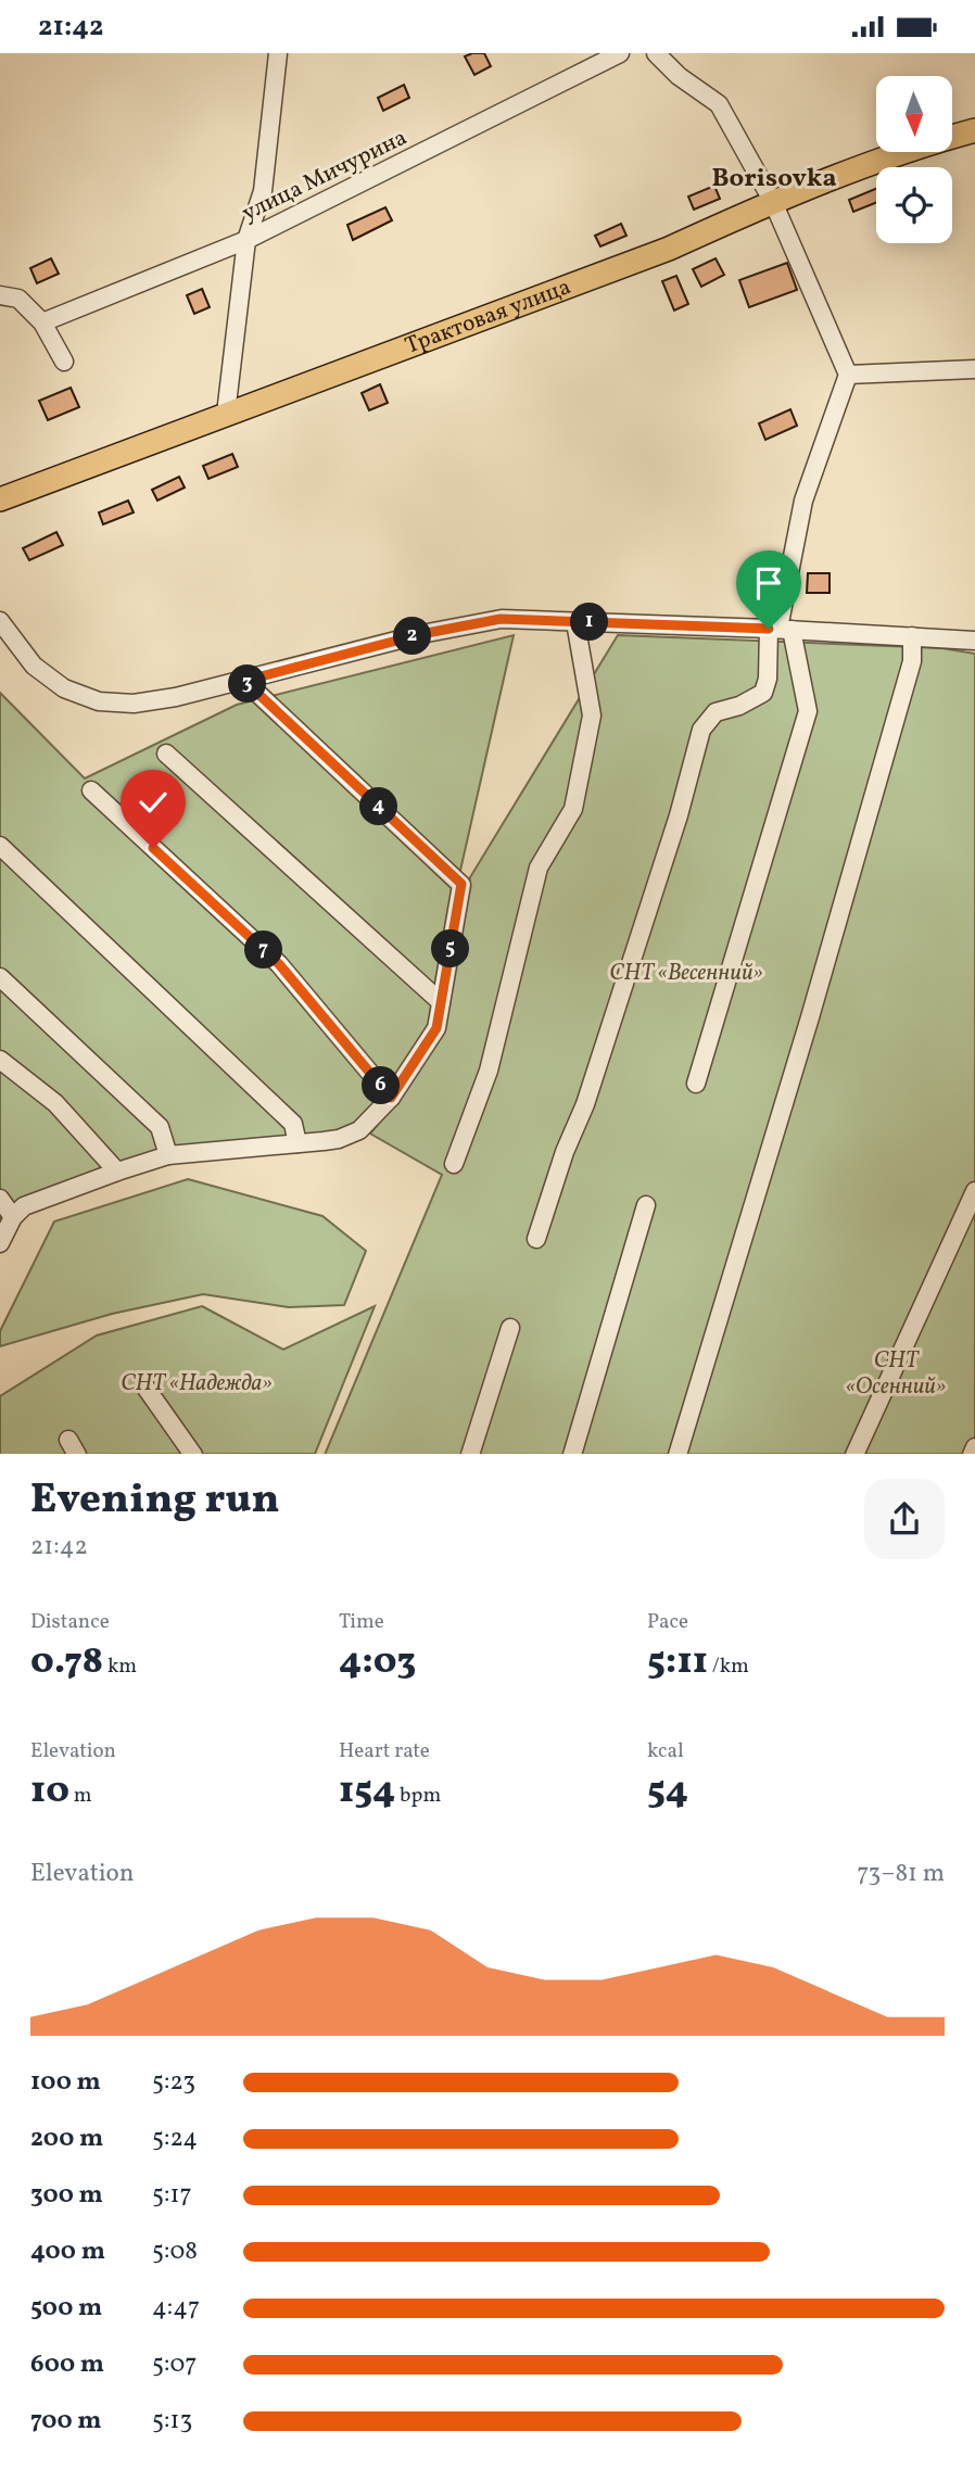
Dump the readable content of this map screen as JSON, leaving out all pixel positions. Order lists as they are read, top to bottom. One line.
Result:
{"streets":{"main road":["Трактовая улица"],"street":["улица Мичурина"]},"districts":["Borisovka"],"parks":["СНТ «Весенний»","СНТ «Осенний»","СНТ «Надежда»"],"north":"bottom","page":{"status":"21:42","pins":["1","2","3","4","5","7","6"],"heading":["Evening run","21:42"],"stats":[["Distance","0.78 km"],["Time","4:03"],["Pace","5:11 /km"],["Elevation","10 m"],["Heart rate","154 bpm"],["kcal","54"]],"chart":["Elevation","73–81 m"],"list":[{"name":"100 m","note":"5:23"},{"name":"200 m","note":"5:24"},{"name":"300 m","note":"5:17"},{"name":"400 m","note":"5:08"},{"name":"500 m","note":"4:47"},{"name":"600 m","note":"5:07"},{"name":"700 m","note":"5:13"}]}}
